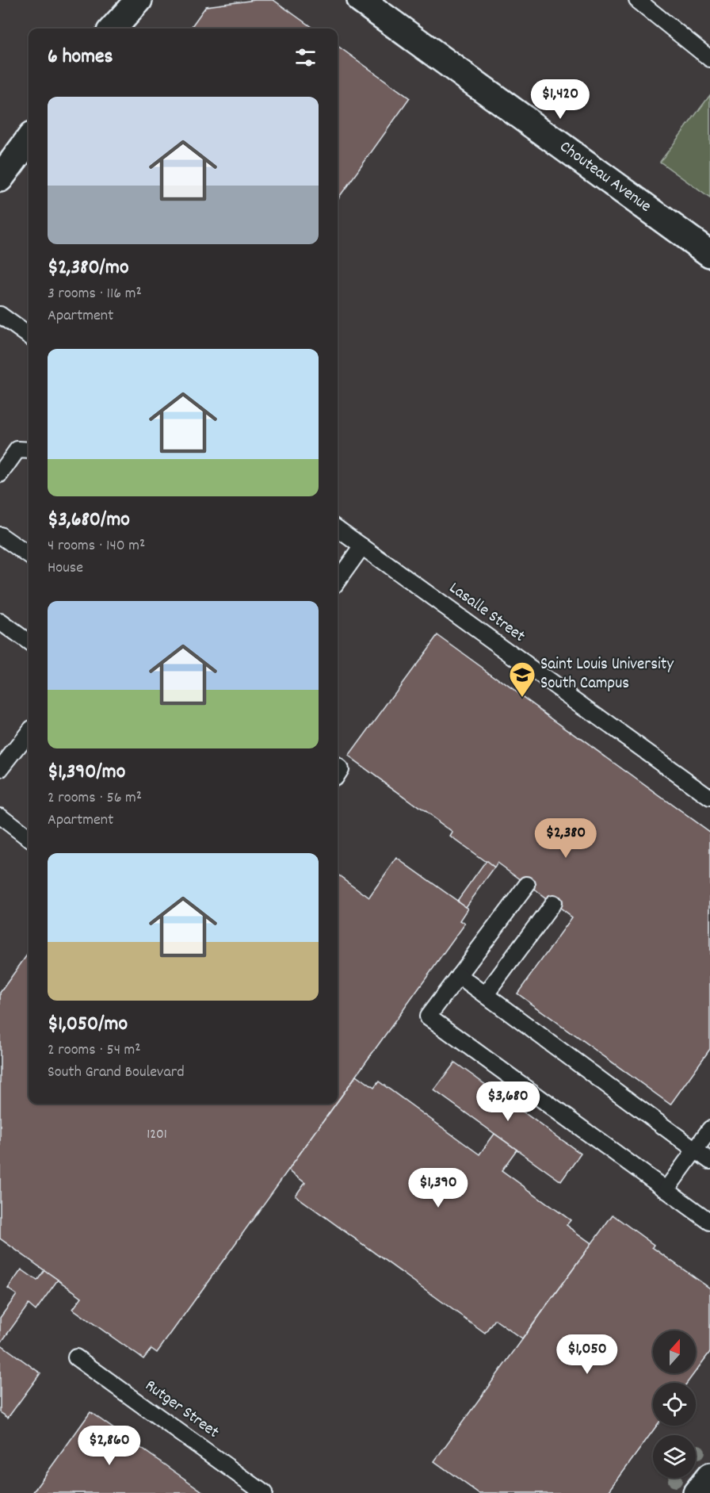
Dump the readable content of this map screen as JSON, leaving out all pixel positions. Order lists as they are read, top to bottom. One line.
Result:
{"streets":{"main road":["Chouteau Avenue"],"lane":["Lasalle Street","Rutger Street"]},"places":{"school or university":["Saint Louis University South Campus"]},"house_numbers":["1201"],"north":"top","page":{"heading":"6 homes","price":["$1,420","$2,380","$3,680","$1,390","$1,050","$2,860"],"list":[{"name":"$2,380/mo","note":"3 rooms · 116 m² · Apartment"},{"name":"$3,680/mo","note":"4 rooms · 140 m² · House"},{"name":"$1,390/mo","note":"2 rooms · 56 m² · Apartment"},{"name":"$1,050/mo","note":"2 rooms · 54 m² · South Grand Boulevard"}]}}
